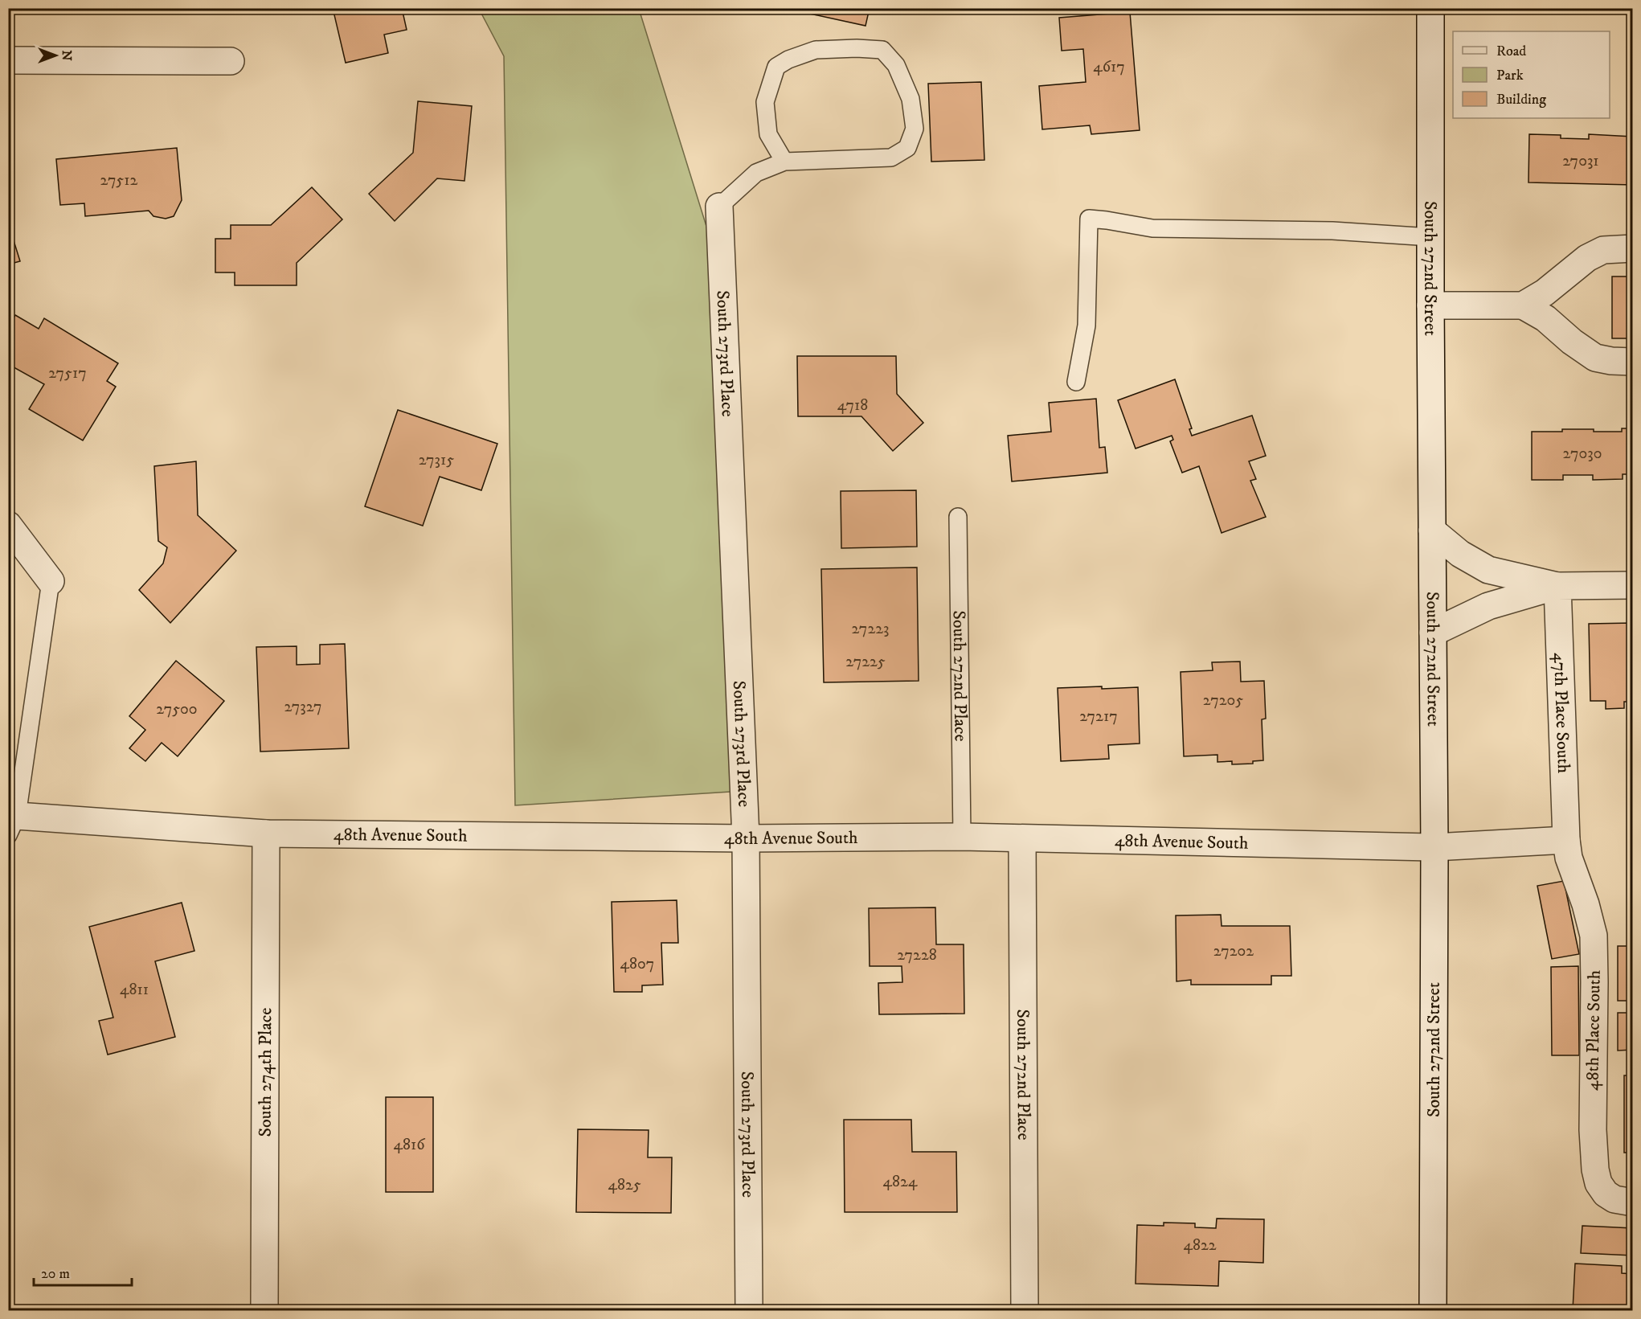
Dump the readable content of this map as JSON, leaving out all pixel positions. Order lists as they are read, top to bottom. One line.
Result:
{"streets":{"street":["South 272nd Street","South 273rd Place","South 272nd Place","47th Place South","48th Avenue South","48th Place South","South 274th Place"]},"crossings":[["South 272nd Street","48th Avenue South"],["South 273rd Place","48th Avenue South"],["South 272nd Place","48th Avenue South"],["47th Place South","48th Avenue South"],["47th Place South","48th Place South"],["48th Avenue South","48th Place South"],["48th Avenue South","South 274th Place"]],"house_numbers":["4617","27031","27512","27517","4718","27030","27315","27223","27225","27205","27327","27500","27217","27202","27228","4807","4811","4816","4824","4825","4822"],"legend":["Road","Park","Building"],"scale_bar":"20 m","north":"right"}
